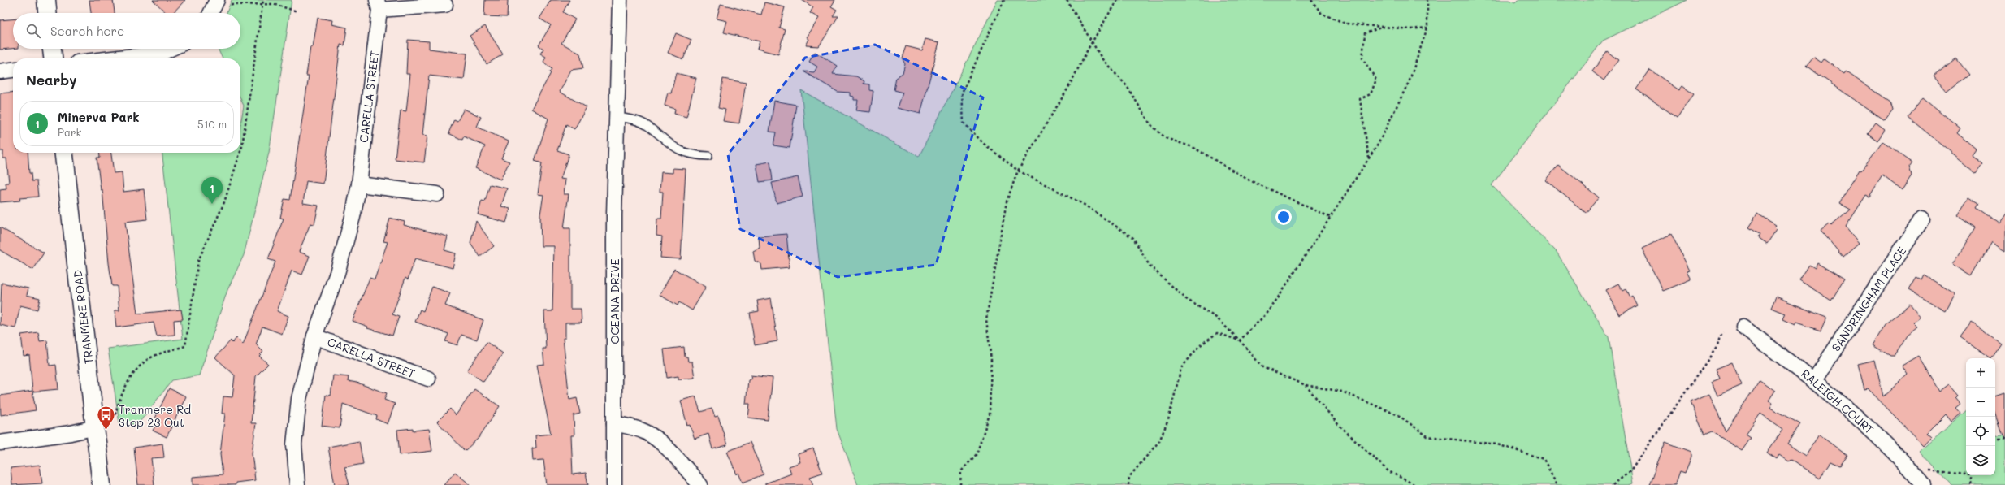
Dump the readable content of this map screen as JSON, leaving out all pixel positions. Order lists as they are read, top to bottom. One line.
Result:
{"streets":{"street":["CARELLA STREET","SANDRINGHAM PLACE","OCEANA DRIVE","TRANMERE ROAD","RALEIGH COURT"]},"crossings":[["SANDRINGHAM PLACE","RALEIGH COURT"]],"places":{"bus stop":["Tranmere Rd Stop 23 Out"]},"page":{"search":"Search here","heading":"Nearby","list":[{"mark":"1","name":"Minerva Park","note":"Park","value":"510 m"}],"pins":"1","map_buttons":["+","−"]}}
